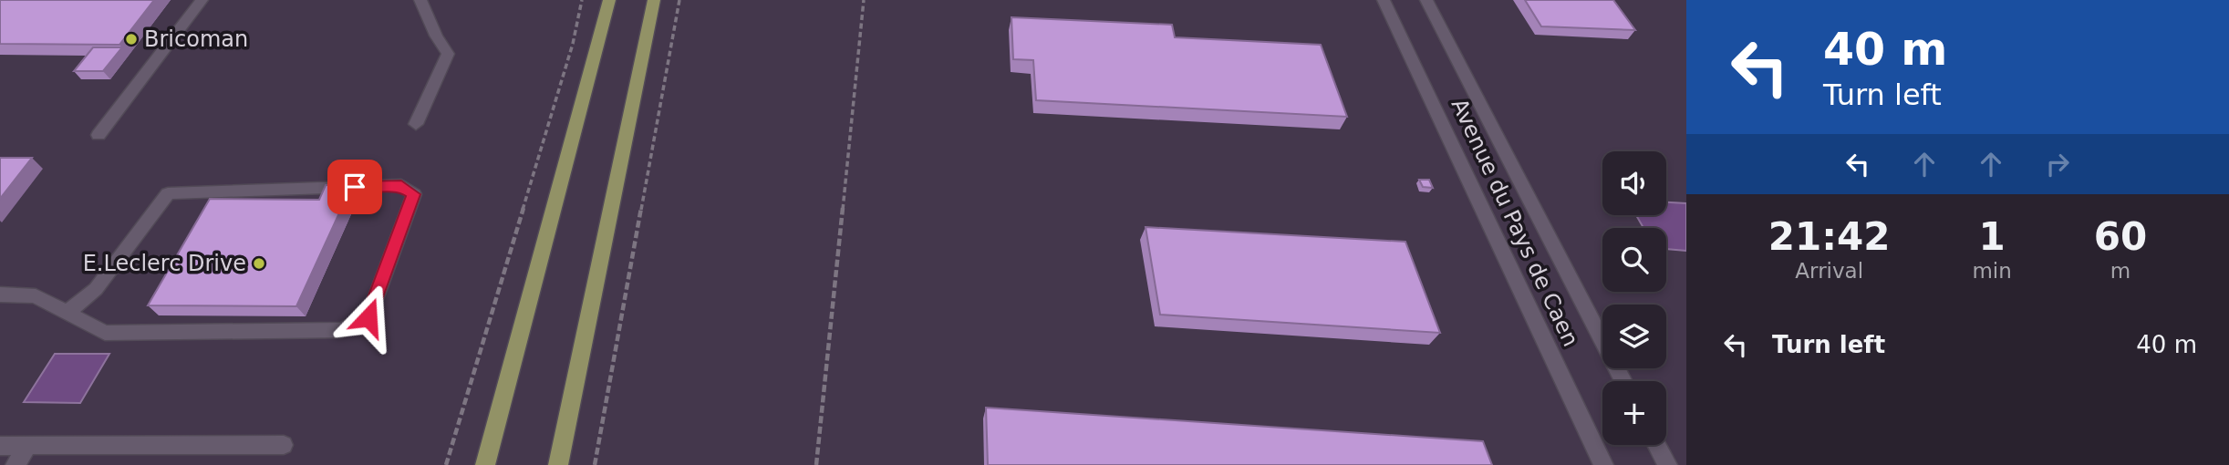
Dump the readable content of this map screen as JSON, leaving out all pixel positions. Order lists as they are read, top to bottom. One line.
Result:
{"streets":{"street":["Avenue du Pays de Caen"]},"places":["Bricoman","E.Leclerc Drive"],"page":{"turn":["40 m","Turn left"],"map_buttons":"+","eta":["21:42","Arrival","1","min","60","m"],"list":[{"name":"Turn left","value":"40 m"}]}}
